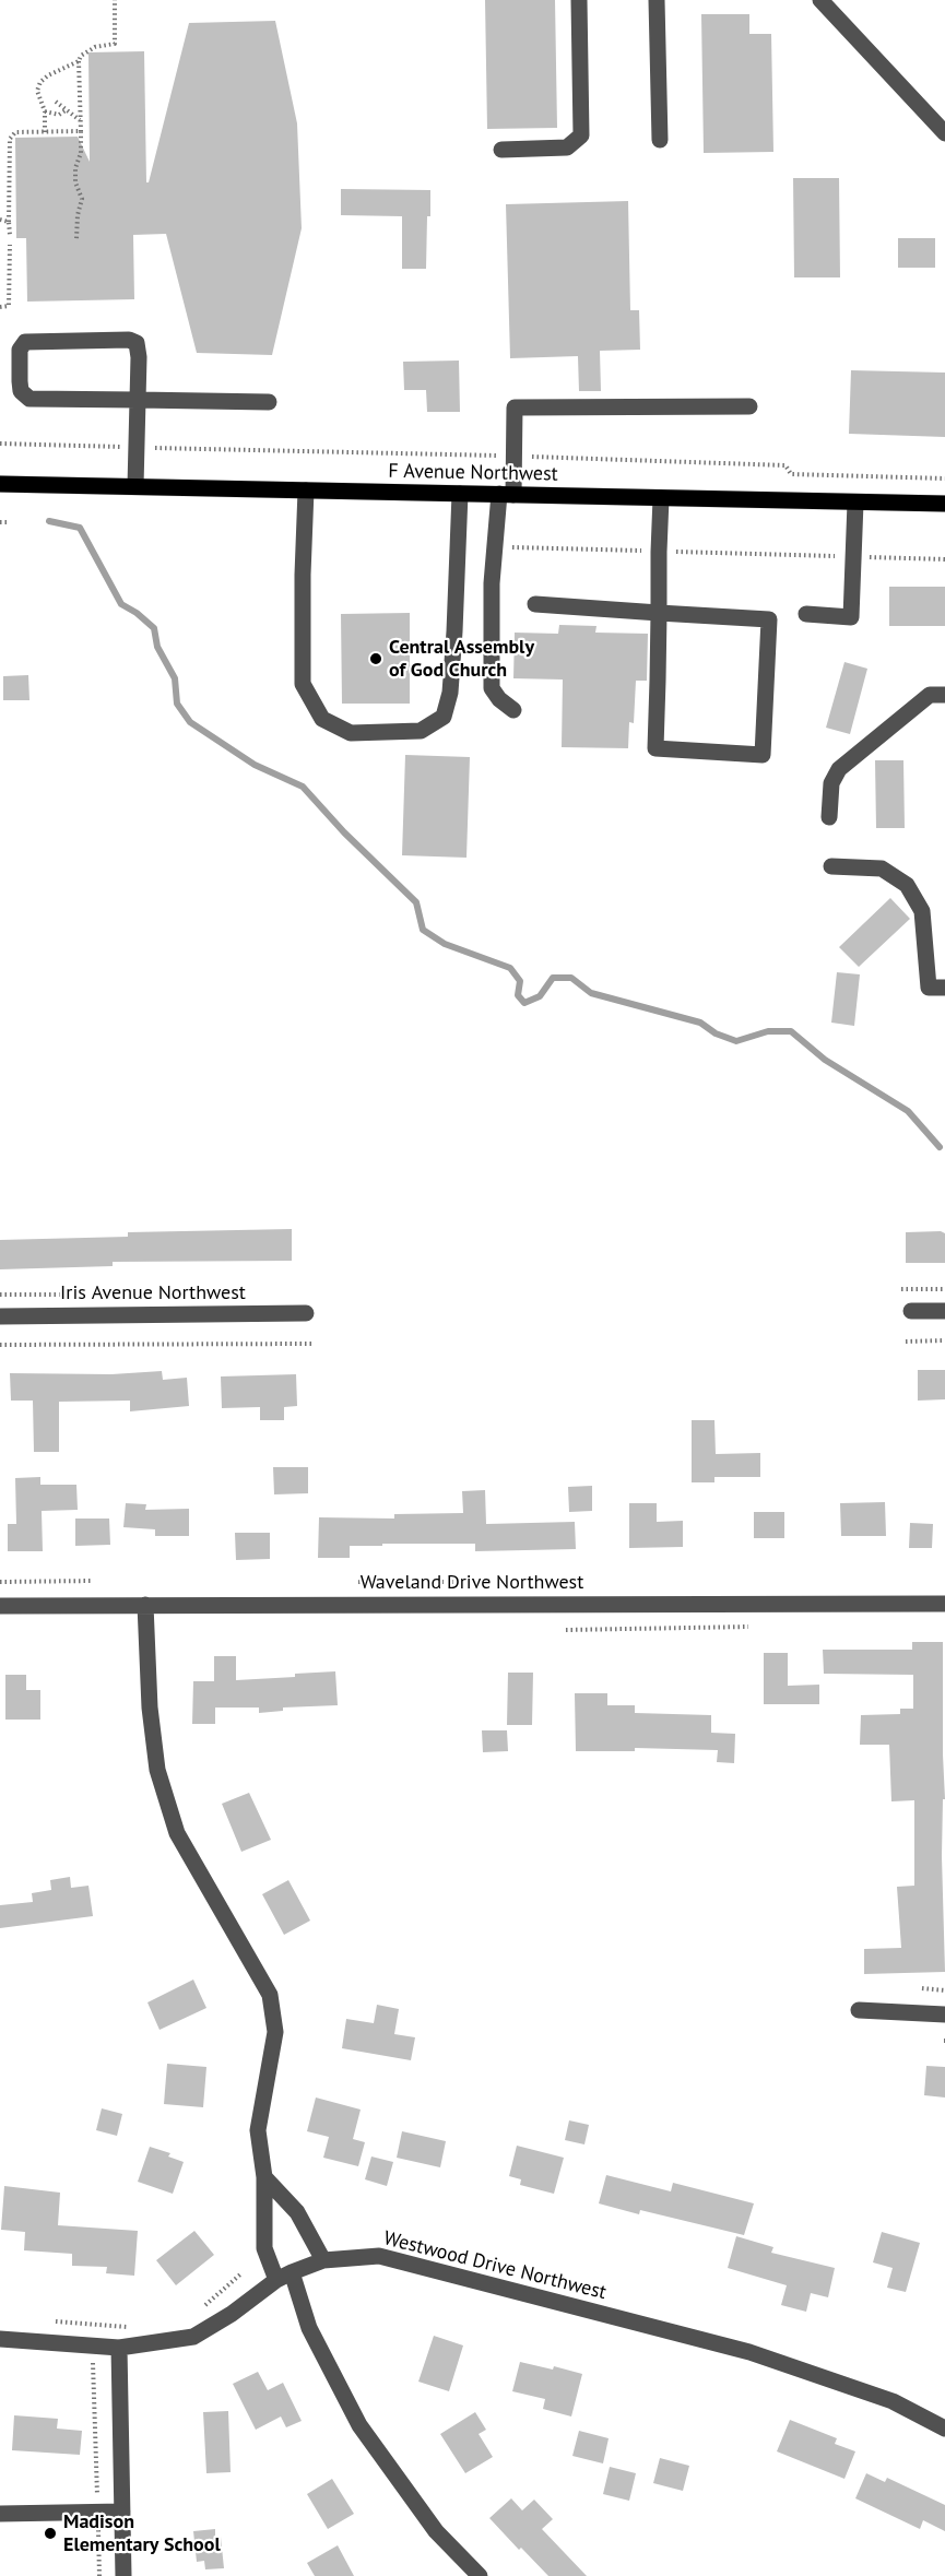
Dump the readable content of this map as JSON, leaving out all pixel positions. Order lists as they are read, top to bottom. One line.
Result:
{"streets":{"main road":["F Avenue Northwest"],"street":["Iris Avenue Northwest","Waveland Drive Northwest","Westwood Drive Northwest"]},"places":["Central Assembly of God Church","Madison Elementary School"]}
